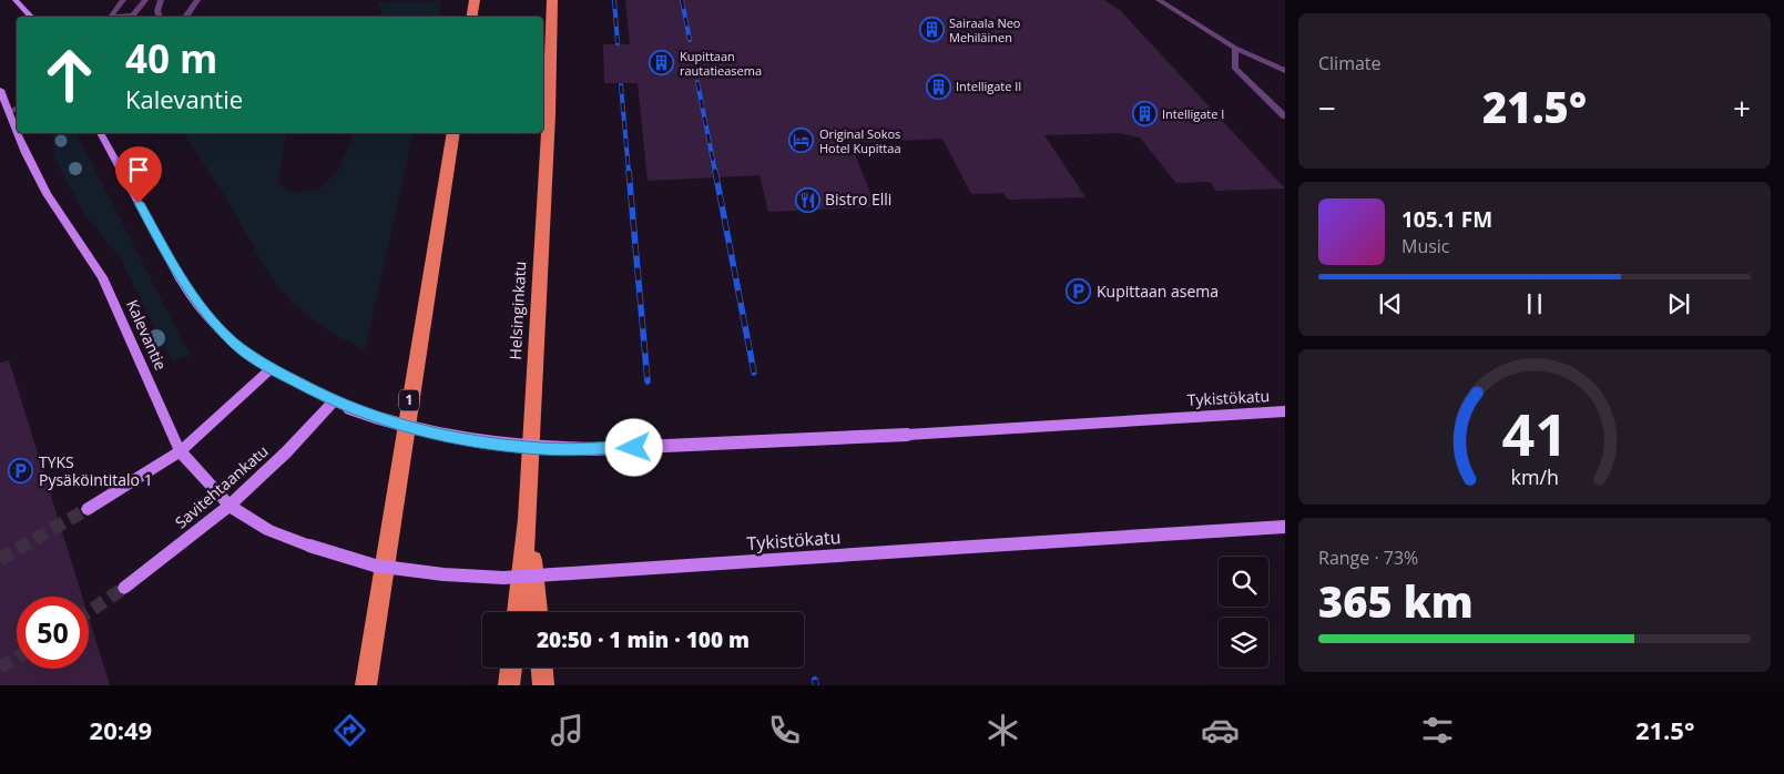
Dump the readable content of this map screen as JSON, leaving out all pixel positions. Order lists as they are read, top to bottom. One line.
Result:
{"streets":{"highway":["Helsinginkatu","1"],"main road":["Kalevantie","Tykistökatu","Savitehtaankatu"]},"crossings":[["Kalevantie","Tykistökatu"],["Kalevantie","Savitehtaankatu"],["Tykistökatu","Savitehtaankatu"]],"places":{"building":["Sairaala Neo Mehiläinen","Kupittaan rautatieasema","Intelligate II","Intelligate I"],"hotel":["Original Sokos Hotel Kupittaa"],"restaurant":["Bistro Elli"],"parking":["Kupittaan asema","TYKS Pysäköintitalo 1"]},"page":{"tile":["Climate",["Range · 73%","365 km"]],"turn":["40 m","Kalevantie"],"heat":["−","21.5°","+"],"song":["105.1 FM","Music"],"limit":"50","trip":"20:50 · 1 min · 100 m","tabs":["20:49","21.5°"],"gauge":["41","km/h"]}}
